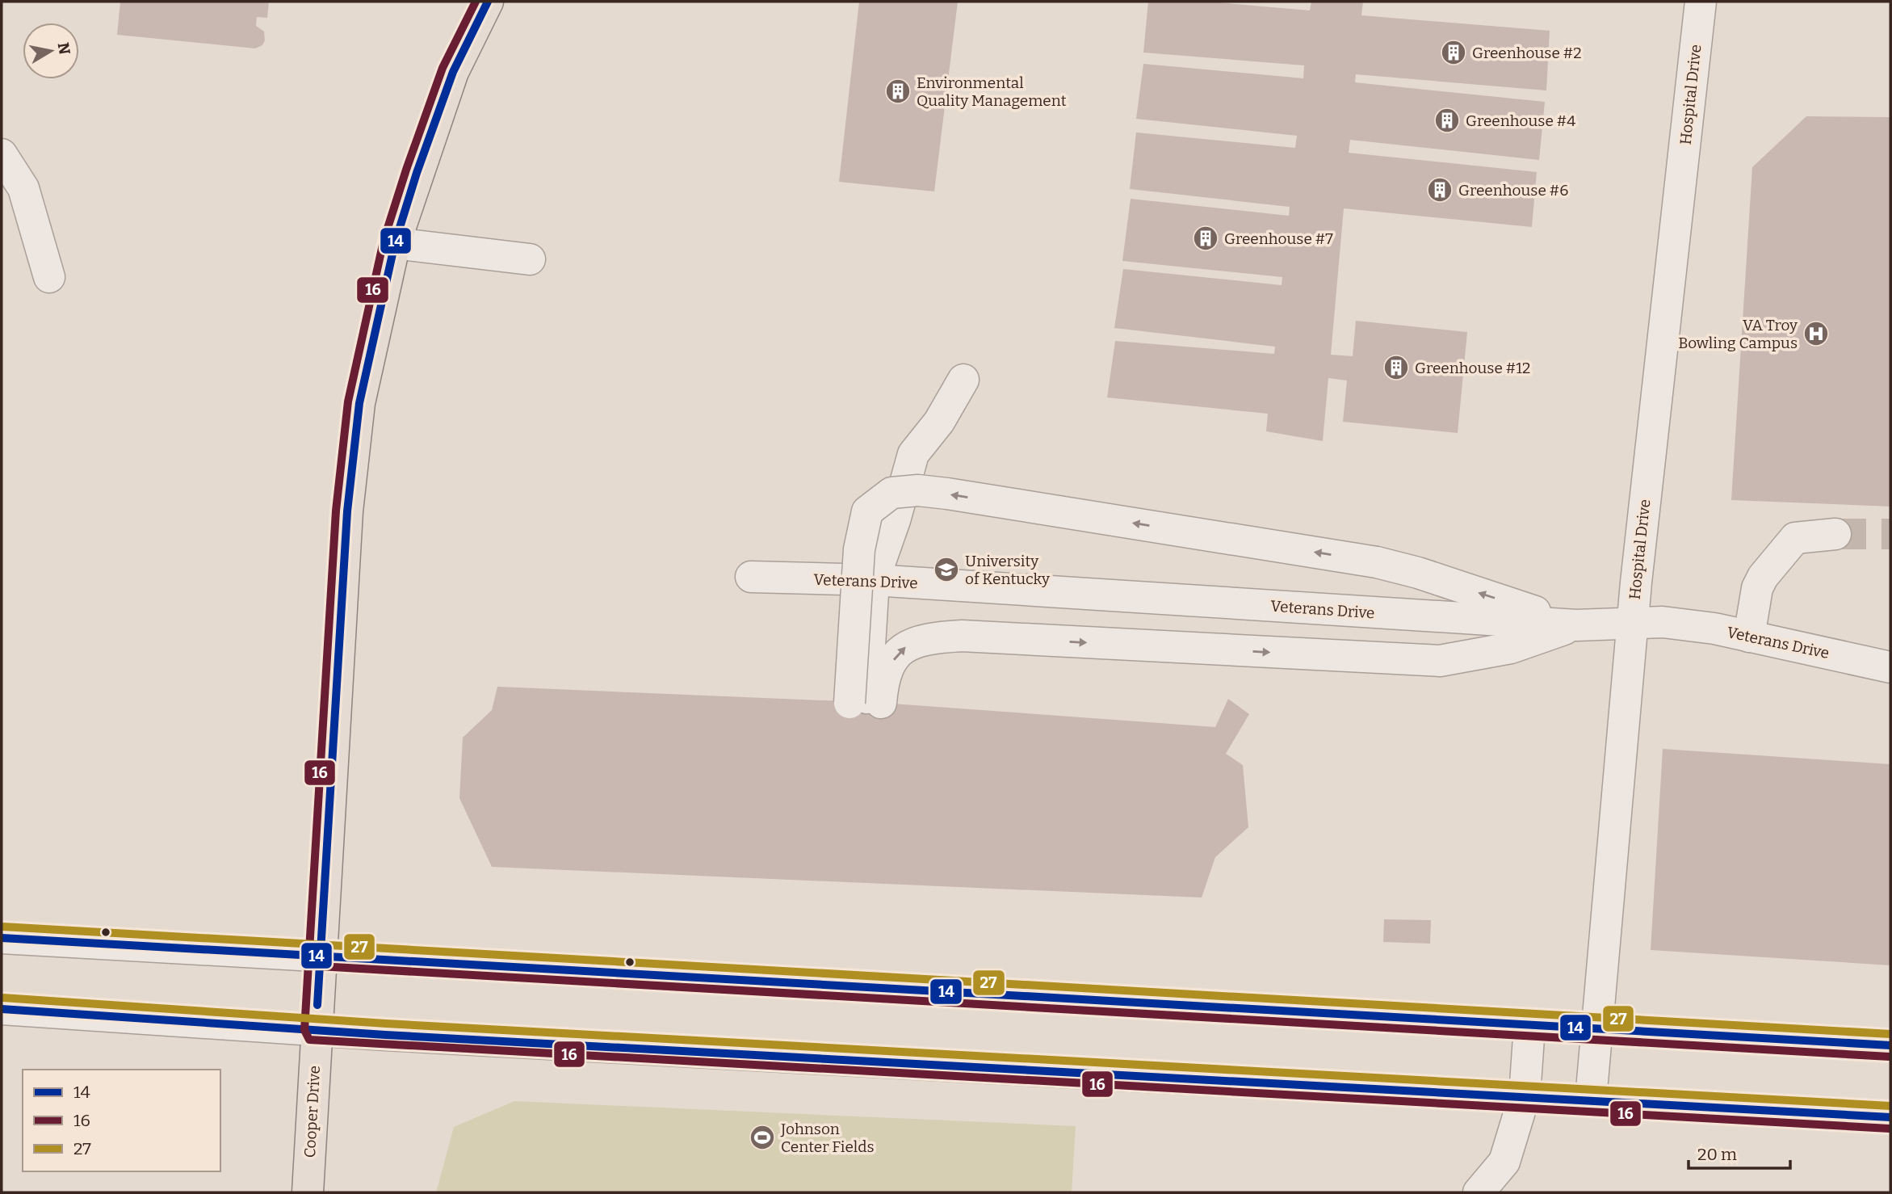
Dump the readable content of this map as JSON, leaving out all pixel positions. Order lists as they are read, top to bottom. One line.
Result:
{"streets":{"main road":["Cooper Drive"],"street":["Hospital Drive","Veterans Drive"]},"crossings":[["Hospital Drive","Veterans Drive"]],"places":{"building":["Greenhouse #2","Environmental Quality Management","Greenhouse #4","Greenhouse #6","Greenhouse #7","Greenhouse #12"],"hospital":["VA Troy Bowling Campus"],"school or university":["University of Kentucky"],"sports":["Johnson Center Fields"]},"lines":["transit line 14","transit line 16","transit line 27"],"legend":["14","16","27"],"scale_bar":"20 m","north":"right"}
